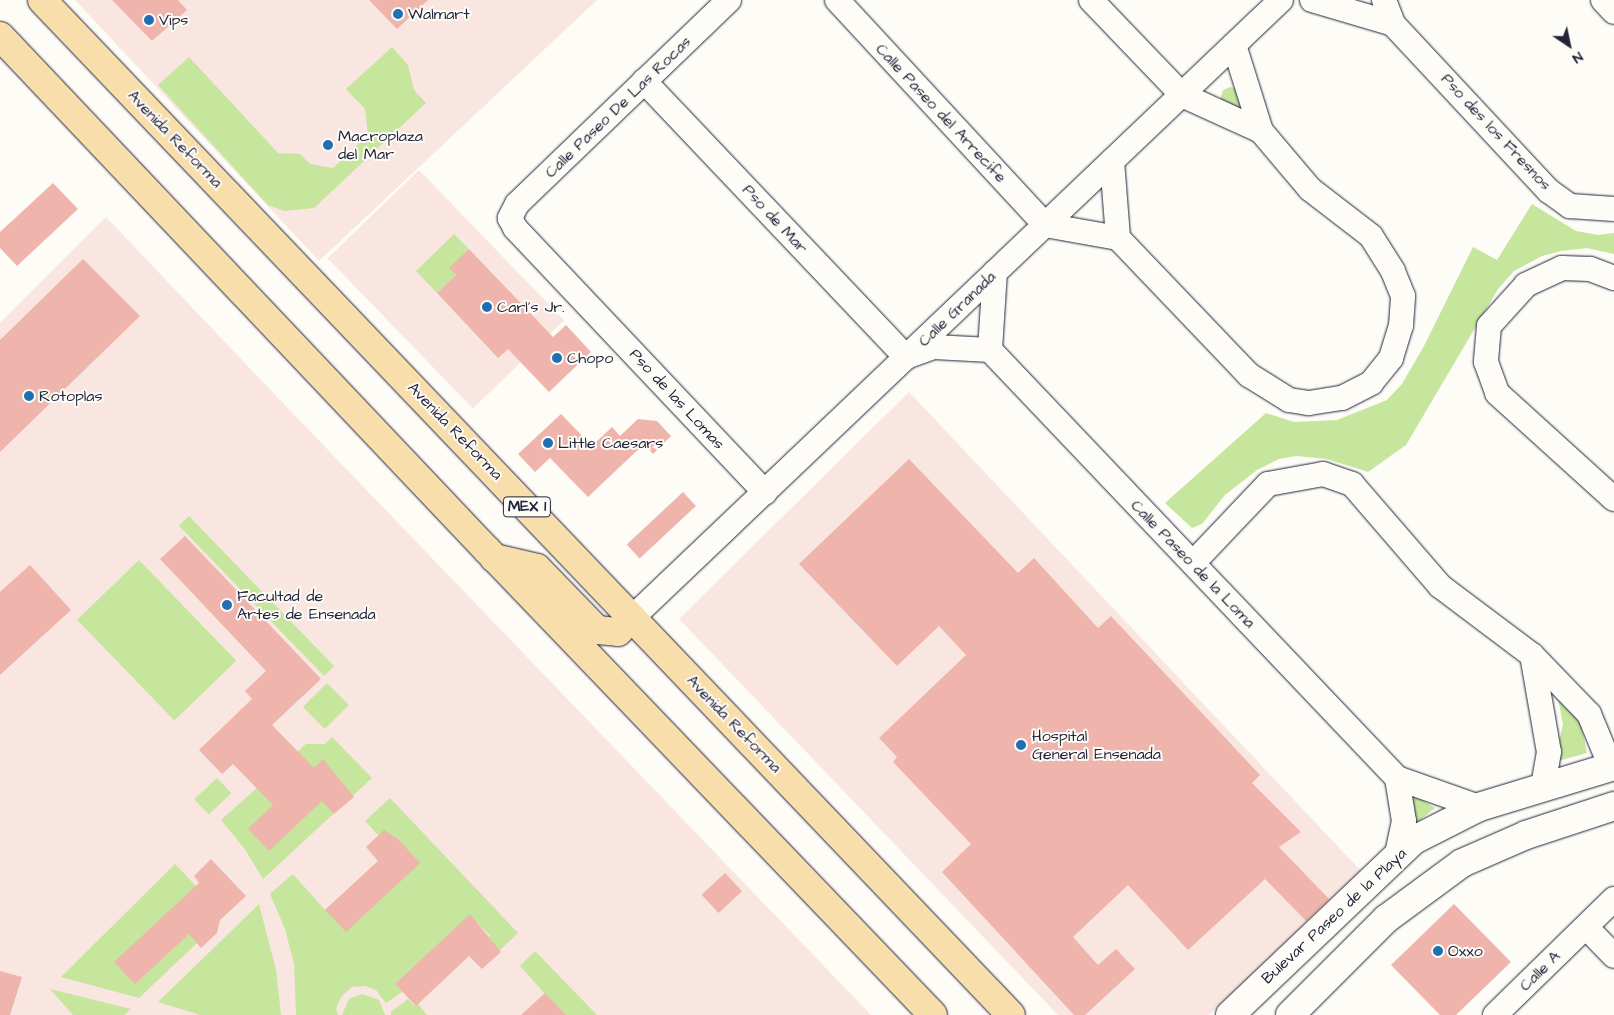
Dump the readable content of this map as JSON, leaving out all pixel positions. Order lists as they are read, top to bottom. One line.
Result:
{"streets":{"highway":["Avenida Reforma","MEX 1"],"main road":["Bulevar Paseo de la Playa"],"street":["Calle Paseo De Las Rocas","Calle Paseo del Arrecife","Pso des los Fresnos","Pso de Mar","Calle Granada","Pso de las Lomas","Calle Paseo de la Loma","Calle A"]},"crossings":[["Calle Paseo De Las Rocas","Pso de Mar"],["Calle Paseo De Las Rocas","Pso de las Lomas"],["Calle Paseo del Arrecife","Calle Granada"],["Avenida Reforma","Calle Granada"],["Pso de Mar","Calle Granada"],["Calle Granada","Pso de las Lomas"],["Calle Paseo de la Loma","Bulevar Paseo de la Playa"]],"places":["Walmart","Vips","Macroplaza del Mar","Carl's Jr.","Chopo","Rotoplas","Little Caesars","Facultad de Artes de Ensenada","Hospital General Ensenada","Oxxo"],"north":"bottom right"}
